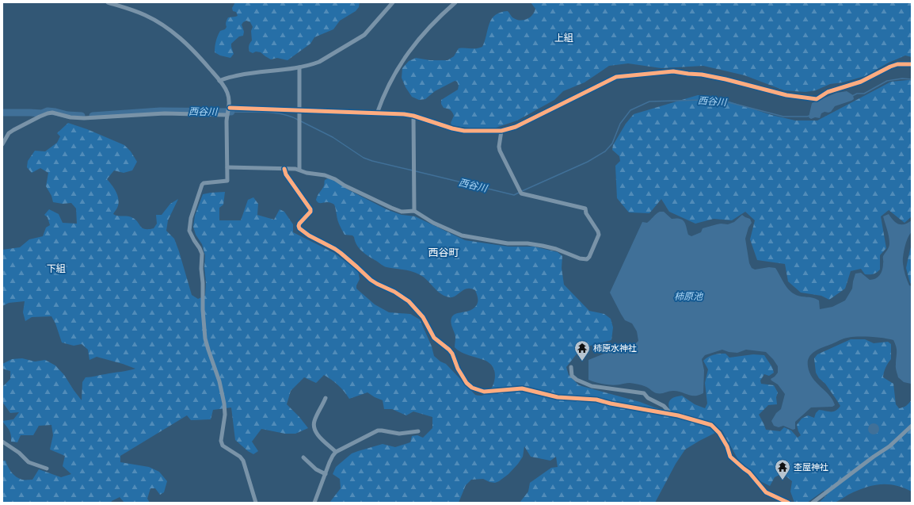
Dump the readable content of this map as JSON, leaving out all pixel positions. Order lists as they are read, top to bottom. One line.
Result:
{"districts":["上組","西谷町","下組"],"water":["西谷川","柿原池"],"places":{"temple":["柿原水神社","杢屋神社"]}}
